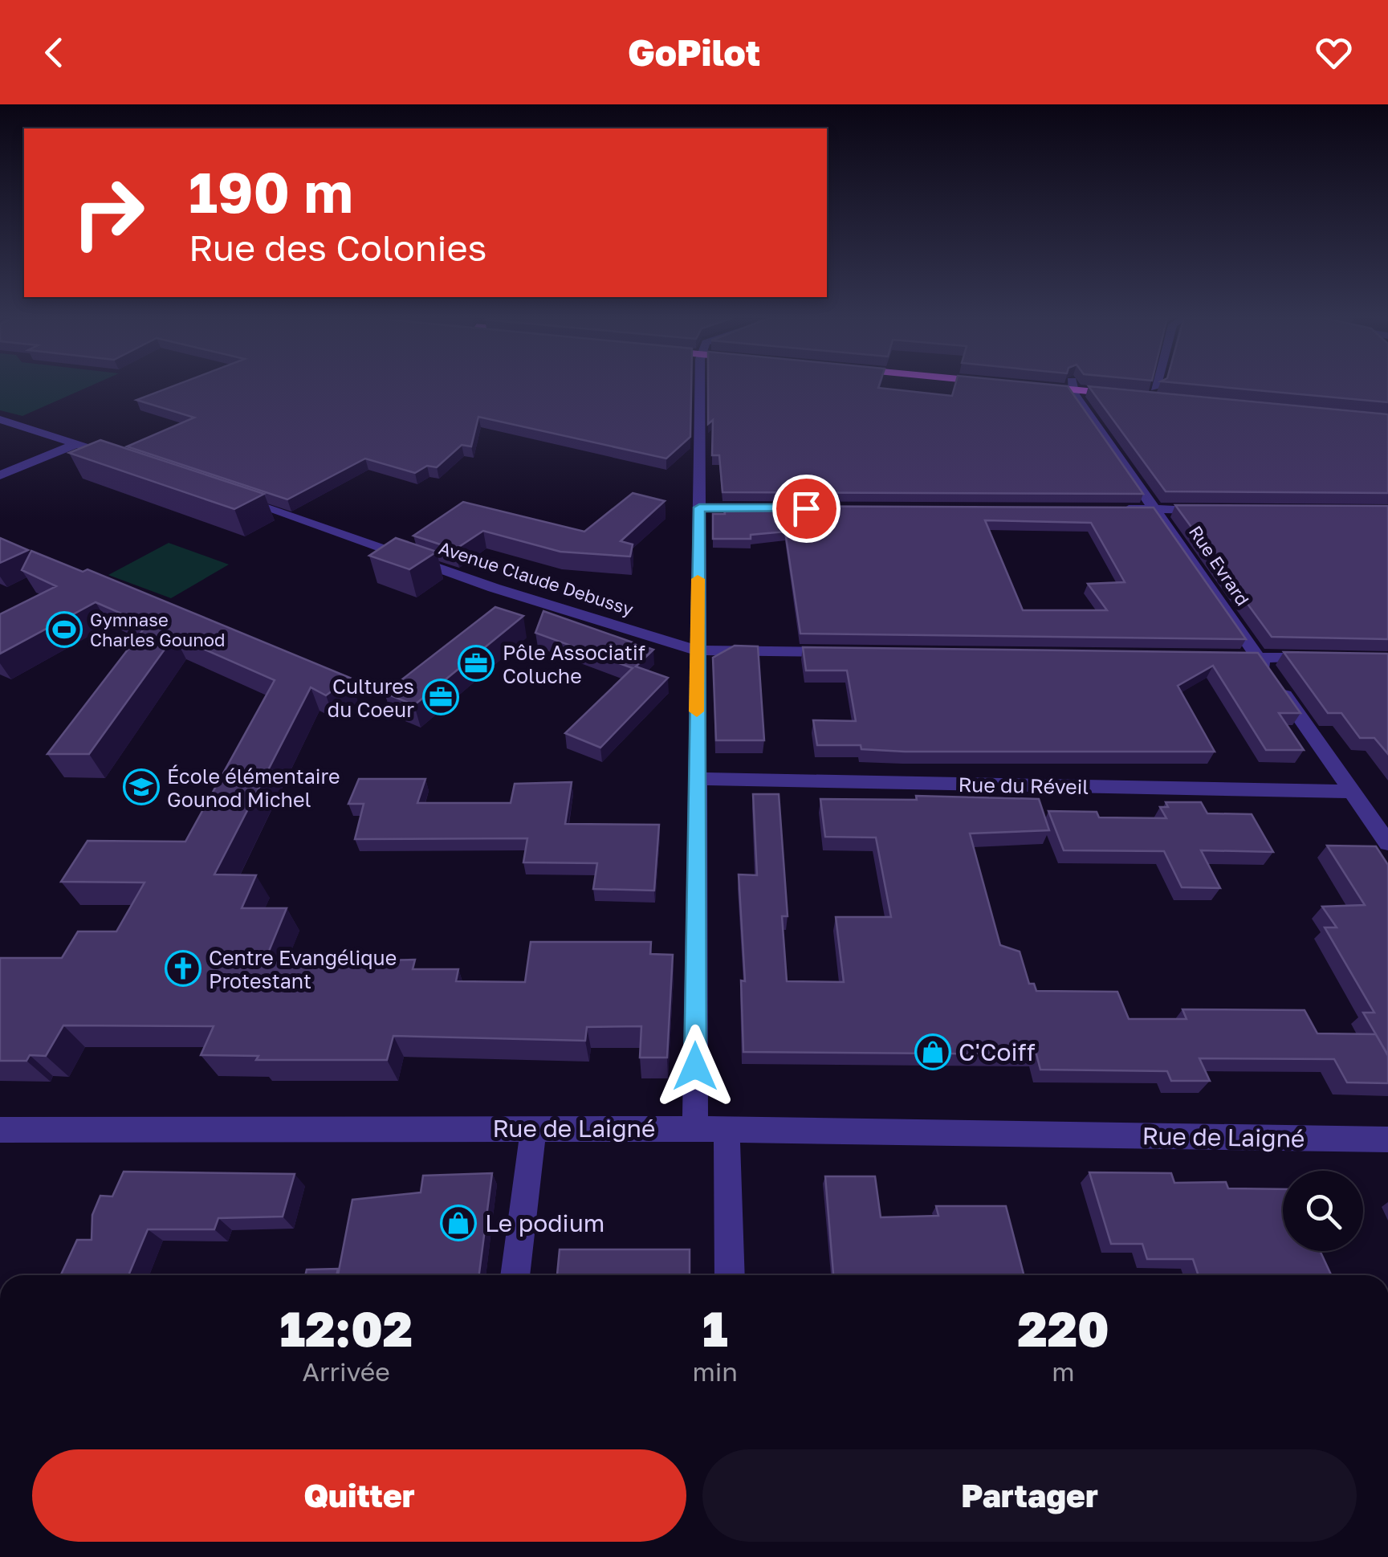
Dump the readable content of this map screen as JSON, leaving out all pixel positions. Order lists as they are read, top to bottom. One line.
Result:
{"streets":{"street":["Rue Evrard","Avenue Claude Debussy","Rue du Réveil","Rue de Laigné"]},"crossings":[["Rue Evrard","Rue du Réveil"]],"places":{"sports":["Gymnase Charles Gounod"],"office":["Pôle Associatif Coluche","Cultures du Coeur"],"school or university":["École élémentaire Gounod Michel"],"church":["Centre Evangélique Protestant"],"shop":["C'Coiff","Le podium"]},"page":{"header":"GoPilot","turn":["190 m","Rue des Colonies"],"eta":["12:02","Arrivée","1","min","220","m"],"buttons":["Quitter","Partager"]}}
